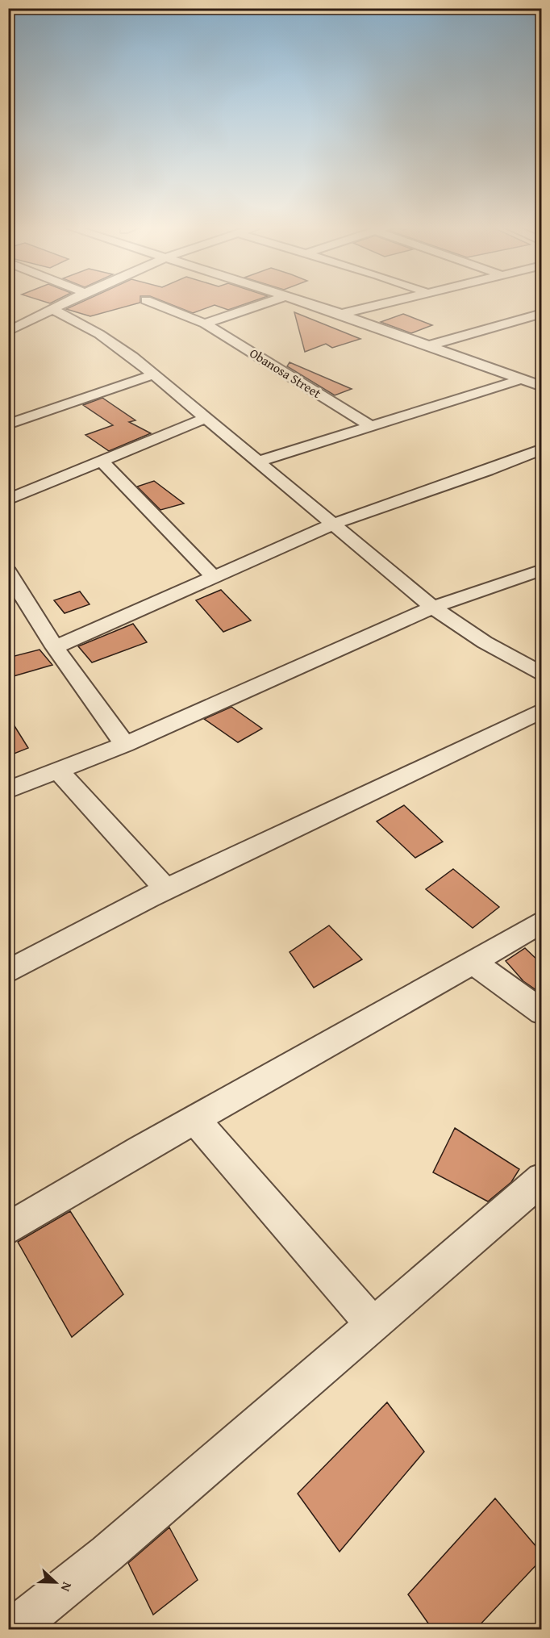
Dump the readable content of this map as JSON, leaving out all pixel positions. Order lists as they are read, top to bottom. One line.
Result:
{"streets":{"street":["Obanosa Street"]},"north":"right"}
